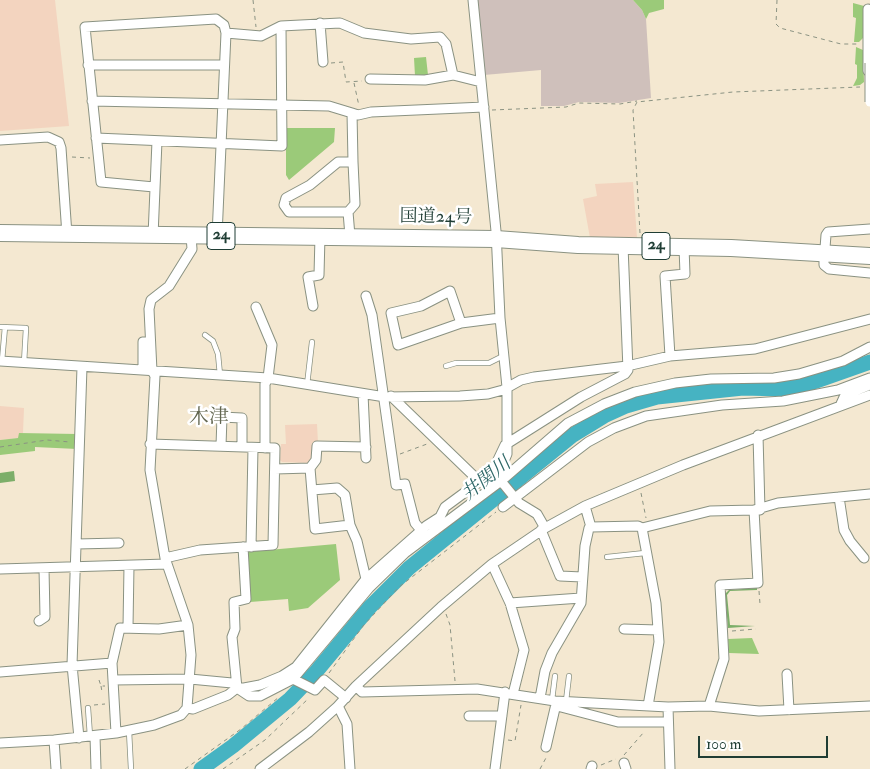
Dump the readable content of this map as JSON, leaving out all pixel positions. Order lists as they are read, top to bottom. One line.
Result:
{"streets":{"highway":["国道24号","24"]},"districts":["木津"],"water":["井関川"],"scale_bar":"100 m"}
